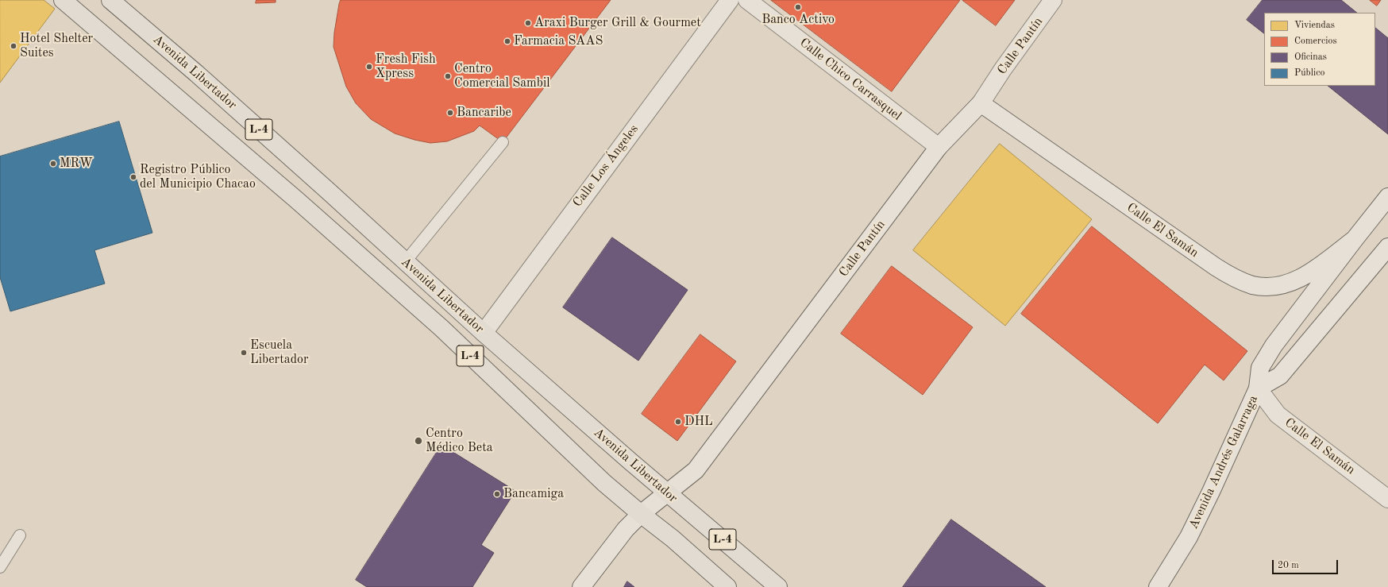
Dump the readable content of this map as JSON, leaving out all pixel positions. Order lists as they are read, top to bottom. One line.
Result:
{"streets":{"main road":["Calle Pantín","Avenida Libertador","Calle Chico Carrasquel","L-4","Calle Los Ángeles","Calle El Samán","Avenida Andrés Galarraga"]},"crossings":[["Calle Pantín","Avenida Libertador"],["Calle Pantín","Calle Chico Carrasquel"],["Calle Pantín","Calle El Samán"],["Avenida Libertador","Calle Los Ángeles"],["Calle El Samán","Avenida Andrés Galarraga"]],"places":["Banco Activo","Araxi Burger Grill & Gourmet","Farmacia SAAS","Hotel Shelter Suites","Fresh Fish Xpress","Centro Comercial Sambil","Bancaribe","MRW","Registro Público del Municipio Chacao","Escuela Libertador","DHL","Centro Médico Beta","Bancamiga"],"legend":["Viviendas","Comercios","Oficinas","Público"],"scale_bar":"20 m"}
